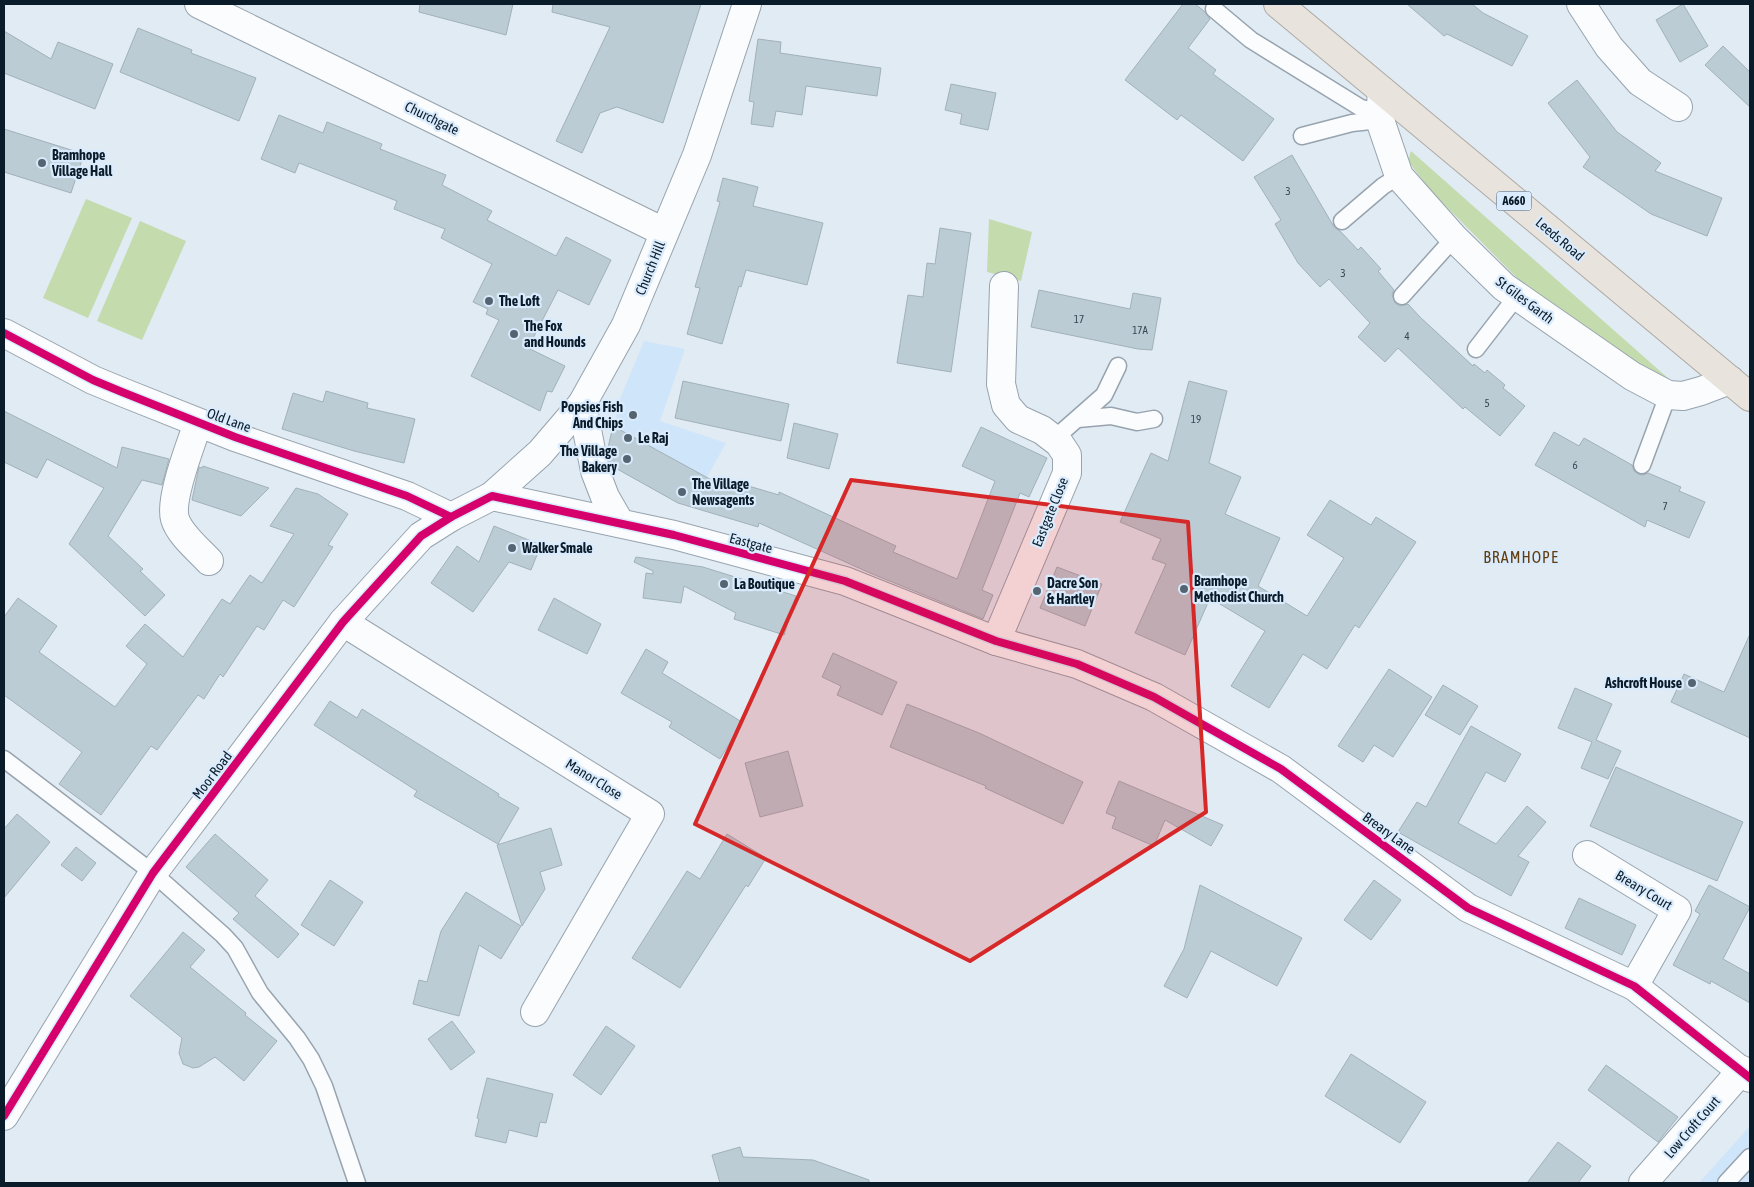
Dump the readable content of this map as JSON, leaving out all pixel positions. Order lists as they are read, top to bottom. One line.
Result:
{"streets":{"highway":["A660","Leeds Road"],"street":["Churchgate","Church Hill","St Giles Garth","Old Lane","Eastgate Close","Eastgate","Moor Road","Manor Close","Breary Lane","Breary Court","Low Croft Court"]},"crossings":[["Churchgate","Church Hill"],["Leeds Road","St Giles Garth"],["Church Hill","Eastgate"],["Church Hill","Moor Road"],["Old Lane","Moor Road"],["Eastgate Close","Eastgate"],["Eastgate Close","Breary Lane"],["Eastgate","Moor Road"],["Eastgate","Breary Lane"],["Moor Road","Manor Close"],["Breary Lane","Breary Court"],["Breary Lane","Low Croft Court"]],"districts":["BRAMHOPE"],"places":["Bramhope Village Hall","The Loft","The Fox and Hounds","Popsies Fish And Chips","Le Raj","The Village Bakery","The Village Newsagents","Walker Smale","La Boutique","Bramhope Methodist Church","Dacre Son & Hartley","Ashcroft House"],"house_numbers":["3","3","17","17A","4","5","19","6","7"]}
